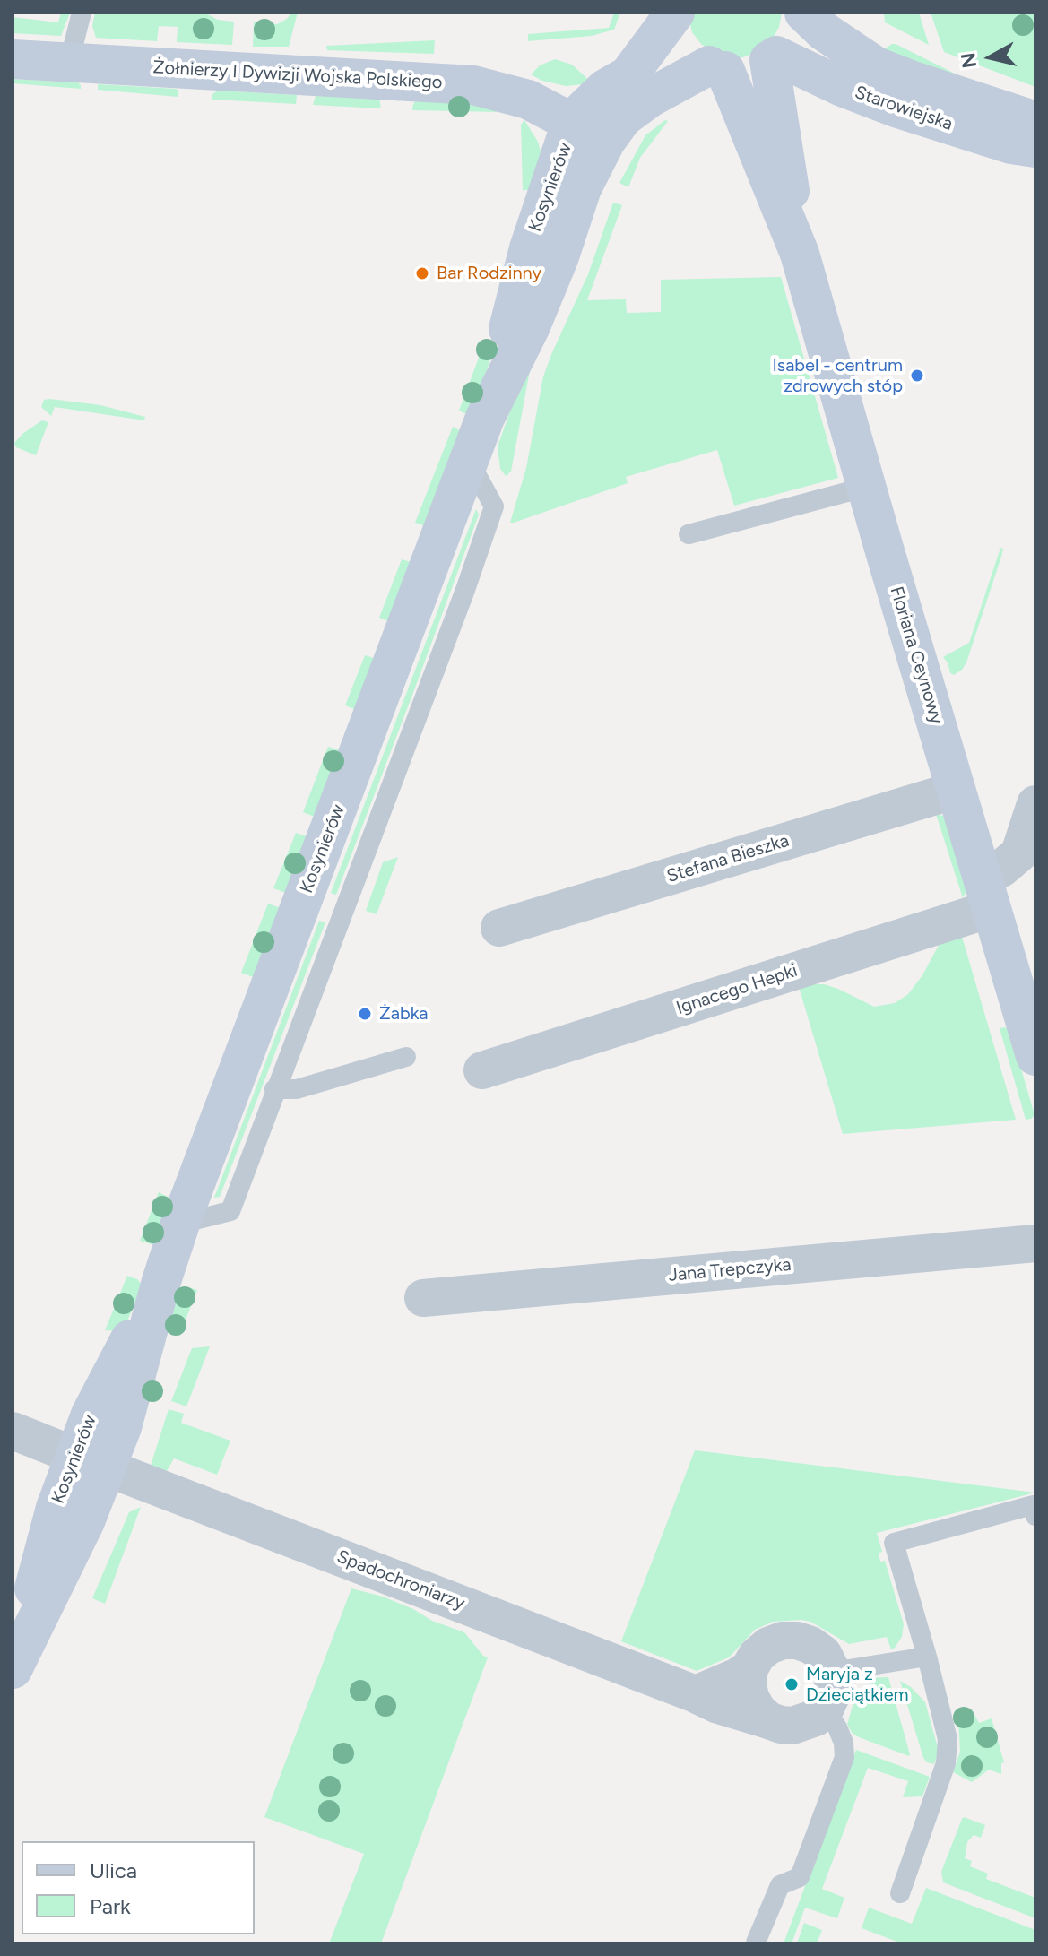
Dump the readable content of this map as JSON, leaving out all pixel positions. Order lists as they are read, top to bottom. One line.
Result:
{"streets":{"main road":["Żołnierzy I Dywizji Wojska Polskiego","Starowiejska","Kosynierów","Floriana Ceynowy"],"street":["Stefana Bieszka","Ignacego Hepki","Jana Trepczyka","Spadochroniarzy"]},"crossings":[["Żołnierzy I Dywizji Wojska Polskiego","Kosynierów"],["Starowiejska","Floriana Ceynowy"],["Kosynierów","Spadochroniarzy"],["Floriana Ceynowy","Stefana Bieszka"],["Floriana Ceynowy","Ignacego Hepki"]],"places":["Bar Rodzinny","Isabel - centrum zdrowych stóp","Żabka","Maryja z Dzieciątkiem"],"legend":["Ulica","Park"],"north":"left"}
